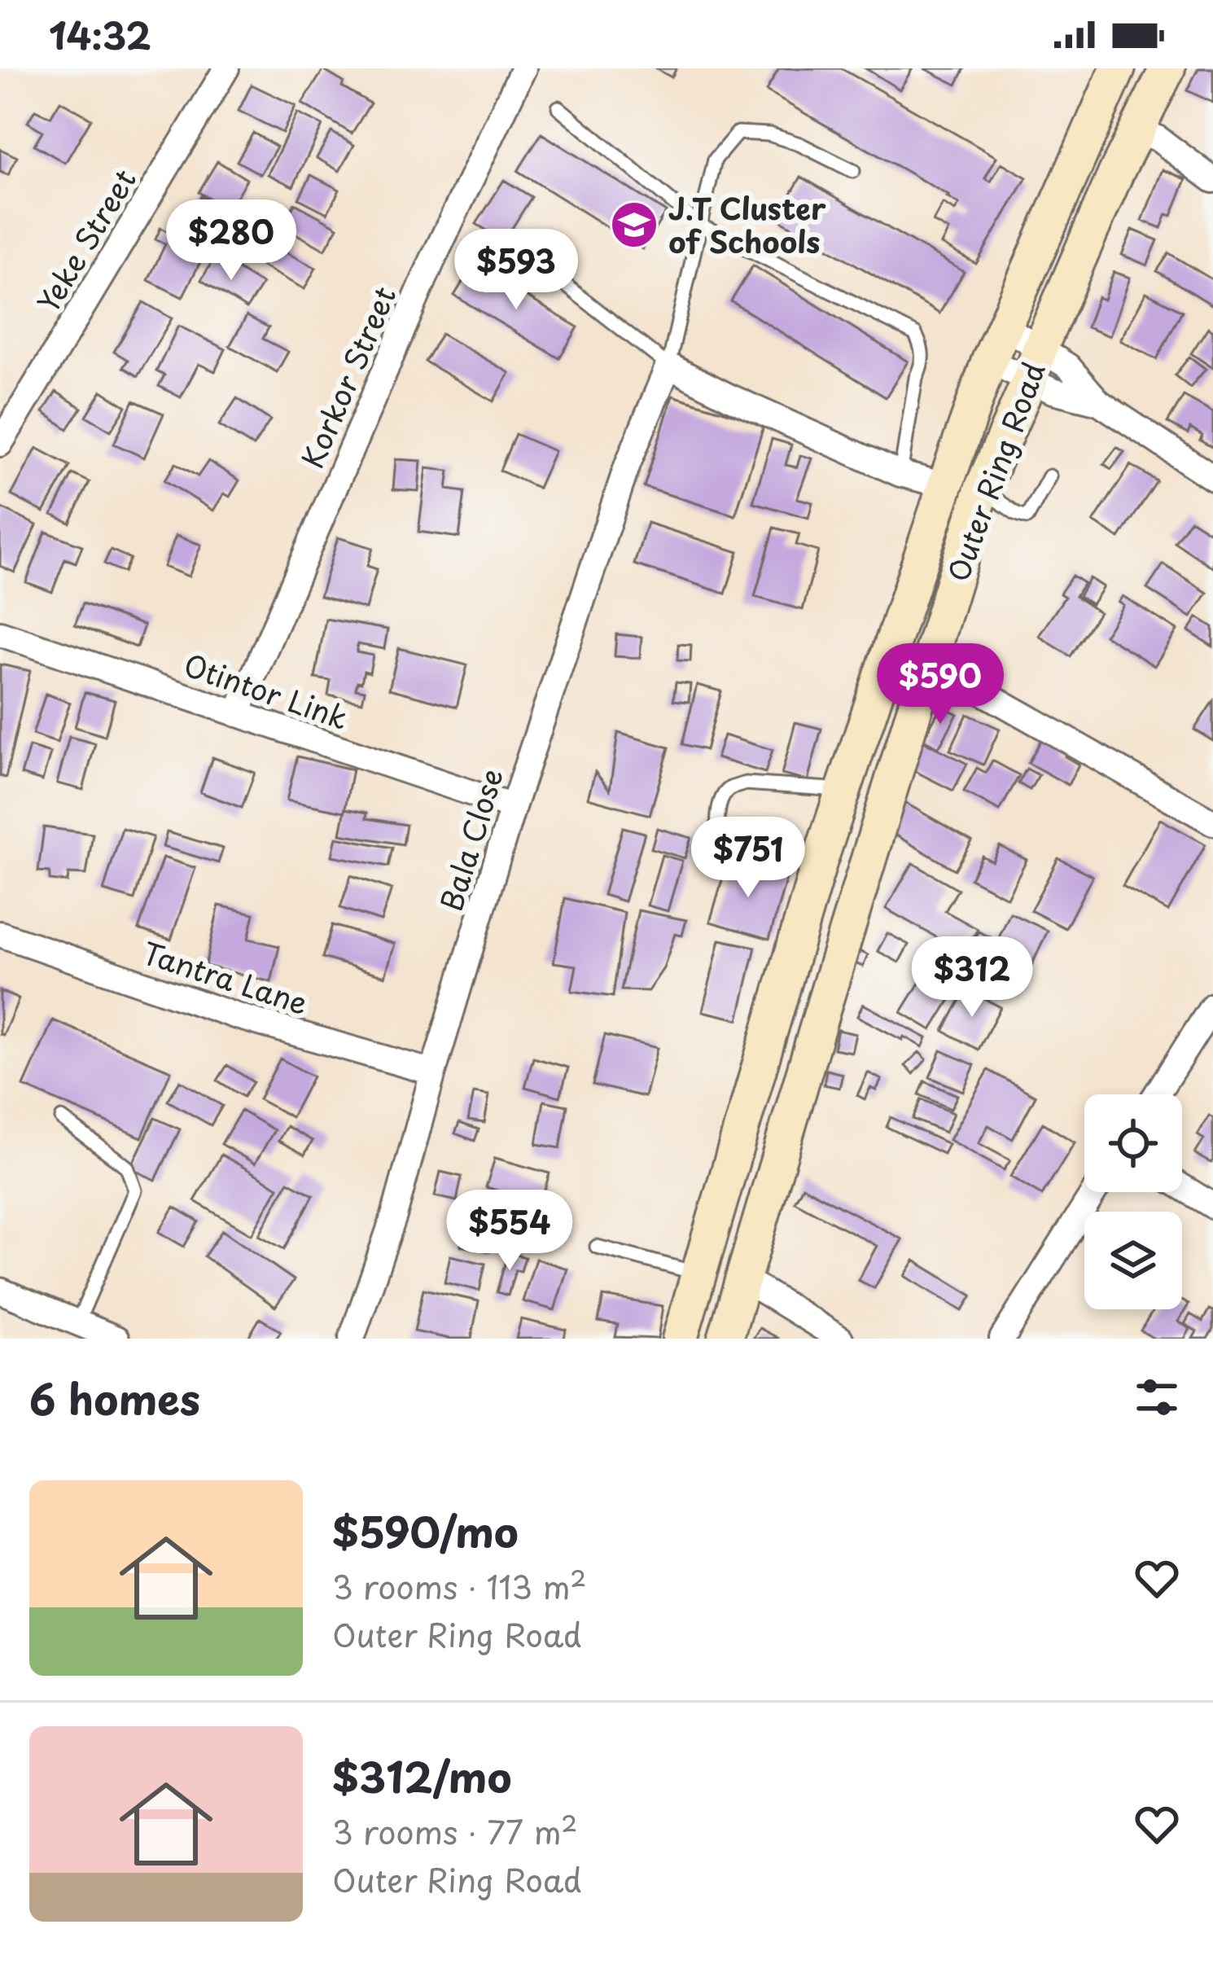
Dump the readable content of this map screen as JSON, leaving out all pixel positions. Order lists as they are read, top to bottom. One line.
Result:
{"streets":{"main road":["Outer Ring Road"],"street":["Yeke Street","Korkor Street","Otintor Link","Bala Close","Tantra Lane"]},"crossings":[["Korkor Street","Otintor Link"],["Otintor Link","Bala Close"],["Bala Close","Tantra Lane"]],"places":{"school or university":["J.T Cluster of Schools"]},"page":{"status":"14:32","price":["$280","$593","$590","$751","$312","$554"],"heading":"6 homes","list":[{"name":"$590/mo","note":"3 rooms · 113 m² · Outer Ring Road"},{"name":"$312/mo","note":"3 rooms · 77 m² · Outer Ring Road"}]}}
